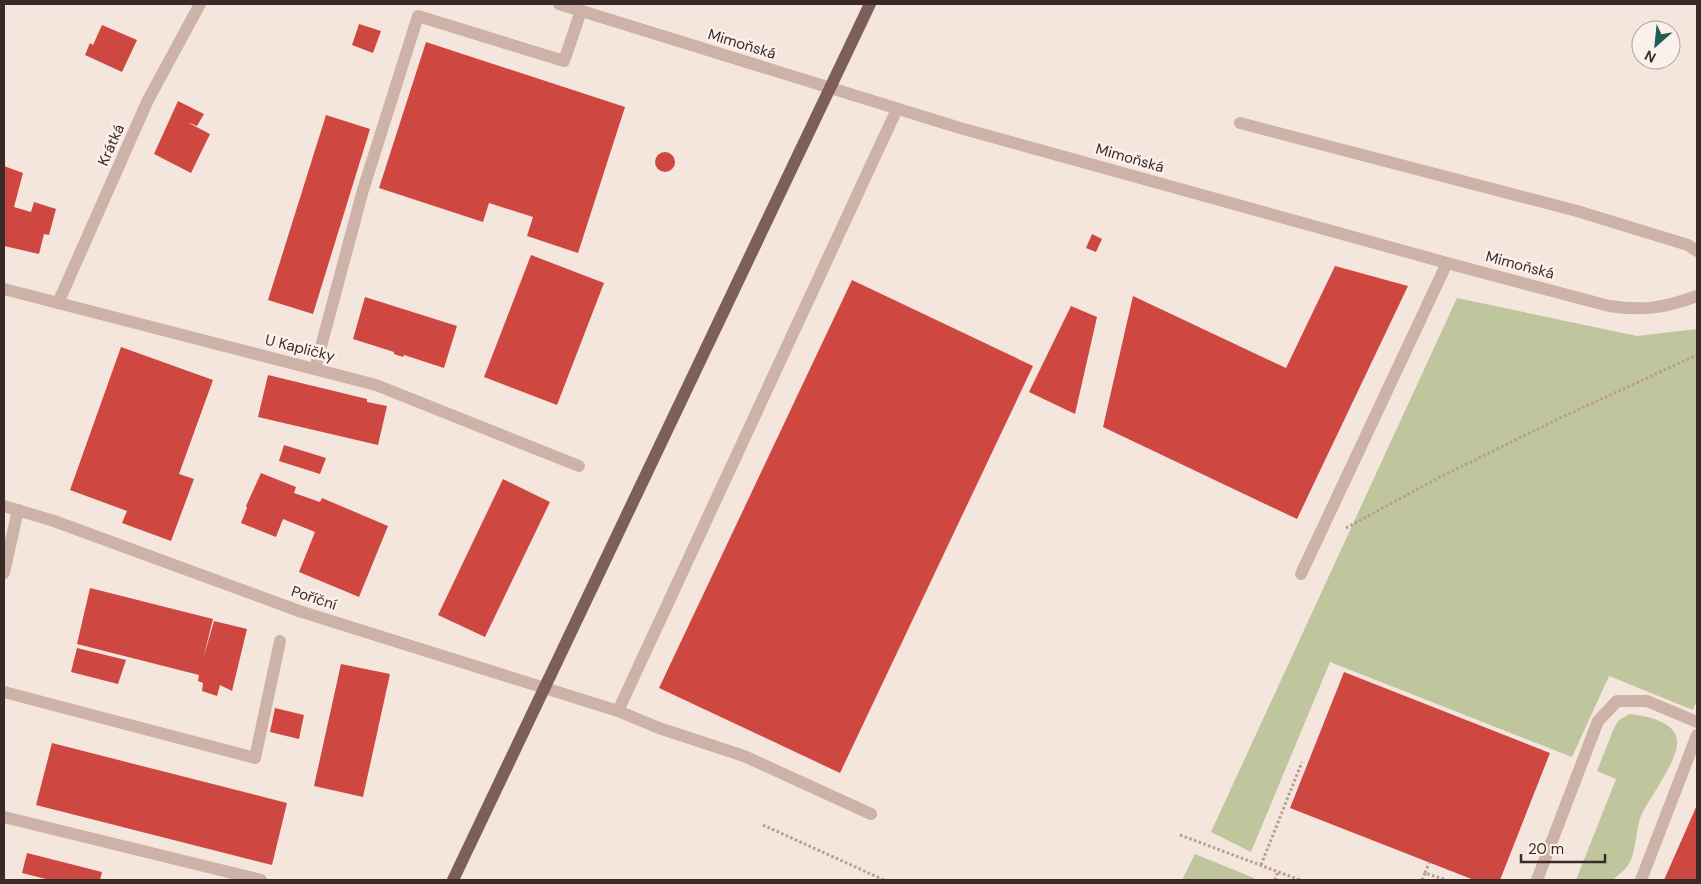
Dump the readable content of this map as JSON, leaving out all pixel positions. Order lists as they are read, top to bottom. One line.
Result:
{"streets":{"street":["Mimoňská","Krátká","U Kapličky","Poříční"]},"crossings":[["Krátká","U Kapličky"]],"scale_bar":"20 m","north":"bottom left"}
